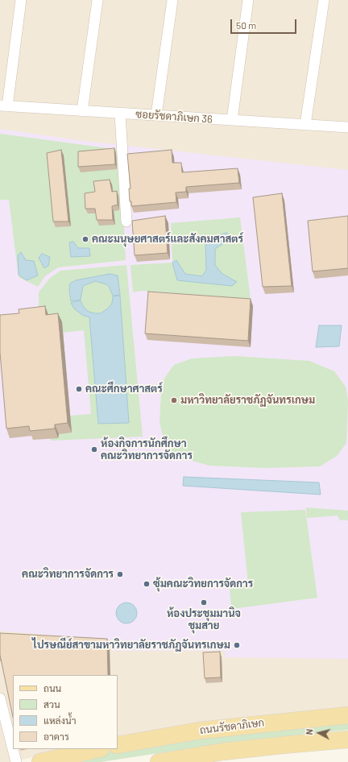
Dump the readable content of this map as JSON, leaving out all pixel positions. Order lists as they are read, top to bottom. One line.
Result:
{"streets":{"main road":["ถนนรัชดาภิเษก"],"street":["ซอยรัชดาภิเษก 36"]},"places":["คณะมนุษยศาสตร์และสังคมศาสตร์","คณะศึกษาศาสตร์","มหาวิทยาลัยราชภัฏจันทรเกษม","ห้องกิจการนักศึกษา คณะวิทยาการจัดการ","คณะวิทยาการจัดการ","ซุ้มคณะวิทยการจัดการ","ห้องประชุมมานิจ ชุมสาย","ไปรษณีย์สาขามหาวิทยาลัยราชภัฏจันทรเกษม"],"legend":["ถนน","สวน","แหล่งน้ำ","อาคาร"],"scale_bar":"50 m","north":"left"}
